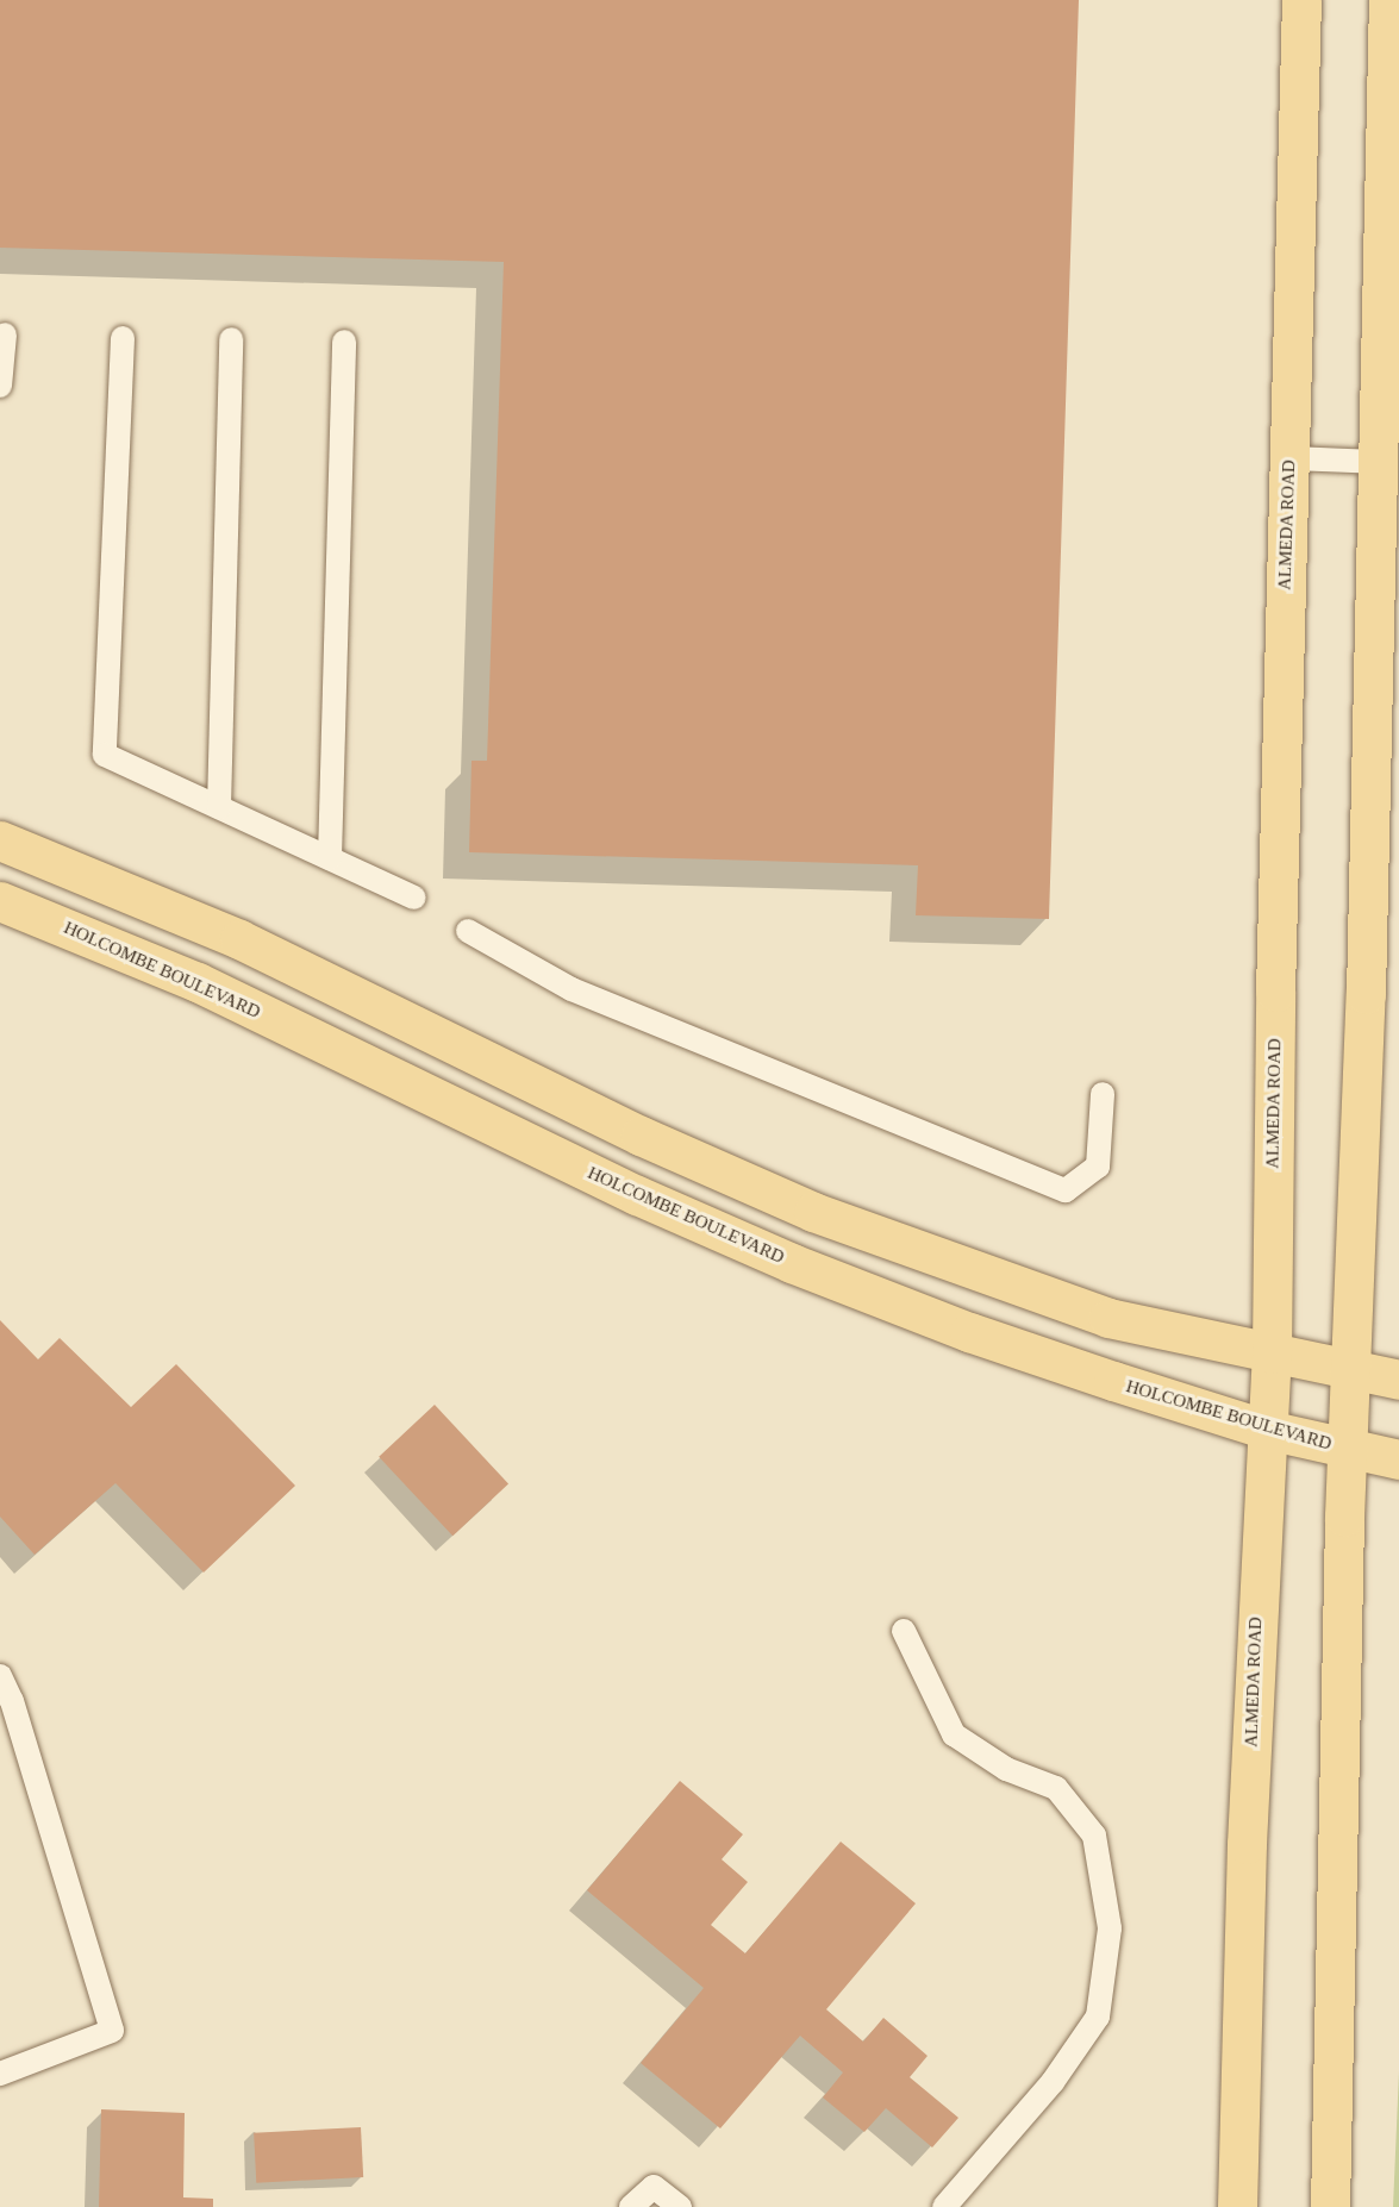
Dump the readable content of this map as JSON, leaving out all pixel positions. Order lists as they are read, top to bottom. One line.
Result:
{"streets":{"main road":["ALMEDA ROAD","HOLCOMBE BOULEVARD"]},"crossings":[["ALMEDA ROAD","HOLCOMBE BOULEVARD"]]}
